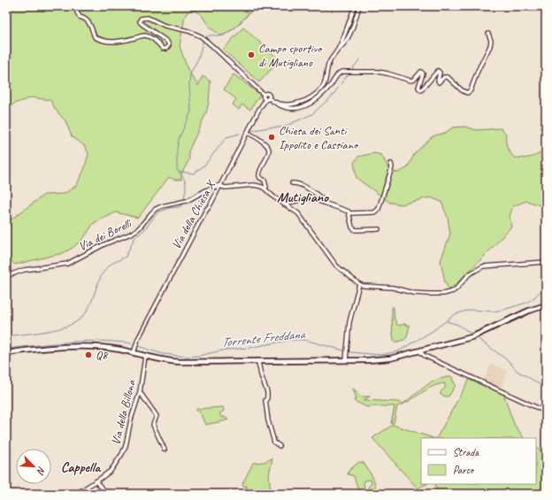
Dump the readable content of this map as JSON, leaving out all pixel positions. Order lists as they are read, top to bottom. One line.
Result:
{"streets":{"street":["Via della Chiesa X","Via dei Borelli","Via della Billona"]},"crossings":[["Via della Chiesa X","Via dei Borelli"]],"districts":["Mutigliano","Cappella"],"water":["Torrente Freddana"],"places":["Campo sportivo di Mutigliano","Chiesa dei Santi Ippolito e Cassiano","Q8"],"legend":["Strada","Parco"],"north":"bottom right"}
